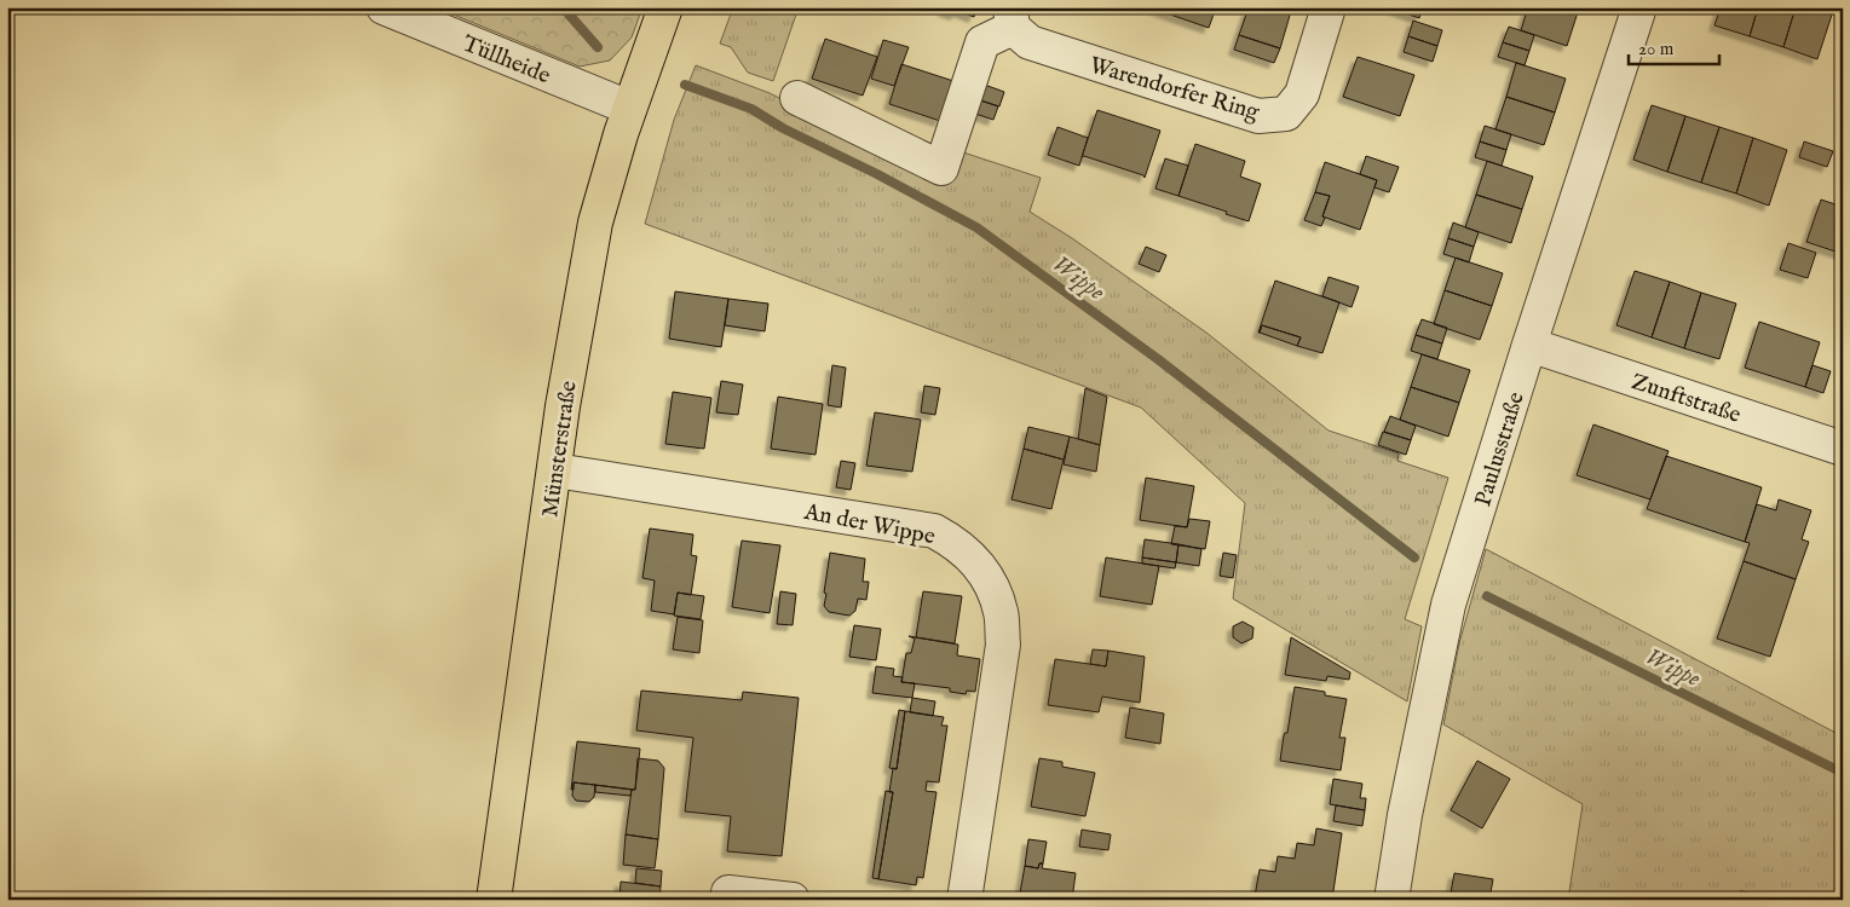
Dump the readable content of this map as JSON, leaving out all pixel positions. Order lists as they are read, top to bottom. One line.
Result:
{"streets":{"main road":["Münsterstraße"],"street":["Tüllheide","Warendorfer Ring","Zunftstraße","Paulusstraße","An der Wippe"]},"crossings":[["Tüllheide","Münsterstraße"],["Zunftstraße","Paulusstraße"],["Münsterstraße","An der Wippe"]],"water":["Wippe"],"scale_bar":"20 m"}
